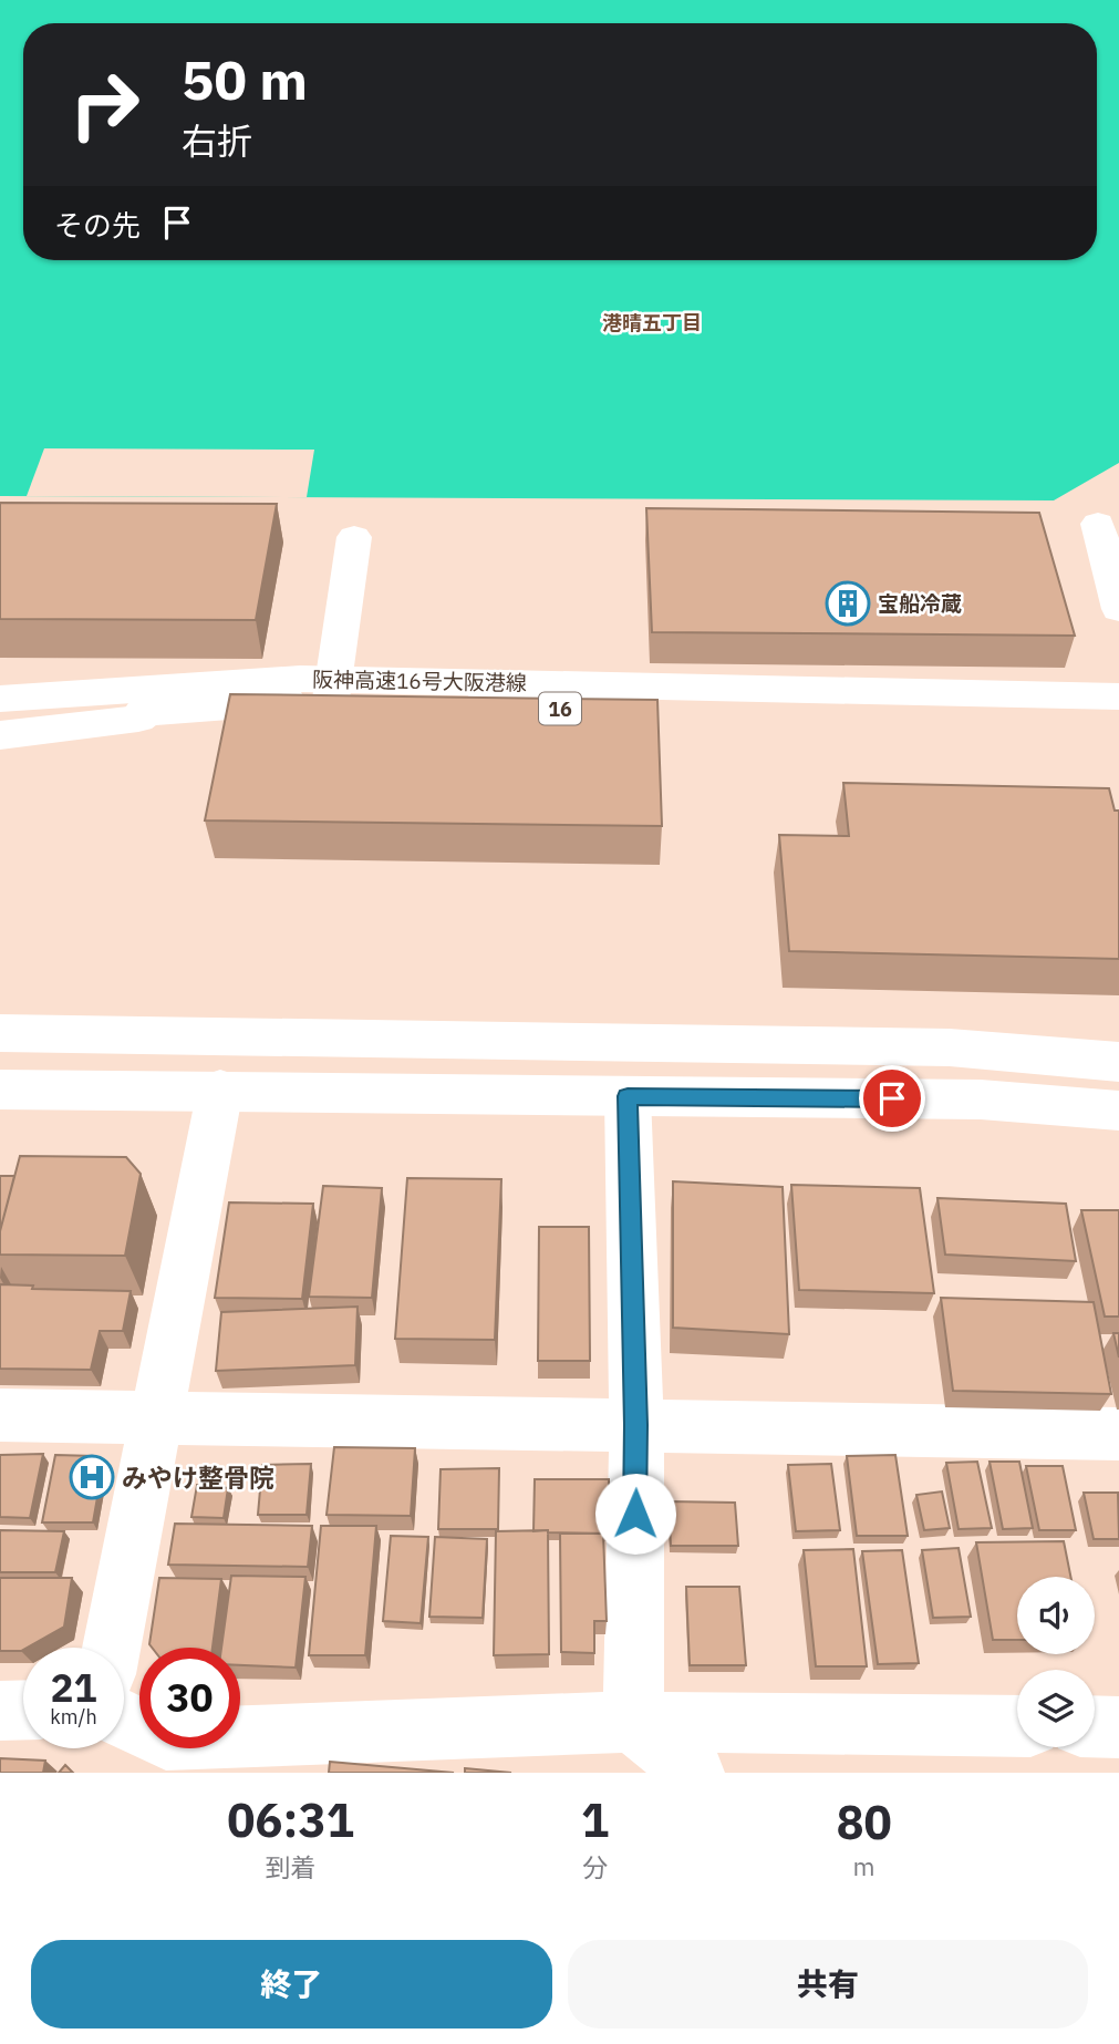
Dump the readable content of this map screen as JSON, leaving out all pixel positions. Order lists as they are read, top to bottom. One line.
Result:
{"streets":{"main road":["阪神高速16号大阪港線","16"]},"crossings":[["阪神高速16号大阪港線","16"]],"districts":["港晴五丁目"],"places":{"building":["宝船冷蔵"],"hospital":["みやけ整骨院"]},"page":{"turn":["50 m","右折"],"then":"その先","speed":"21 km/h","limit":"30","eta":["06:31","到着","1","分","80","m"],"buttons":["終了","共有"]}}
